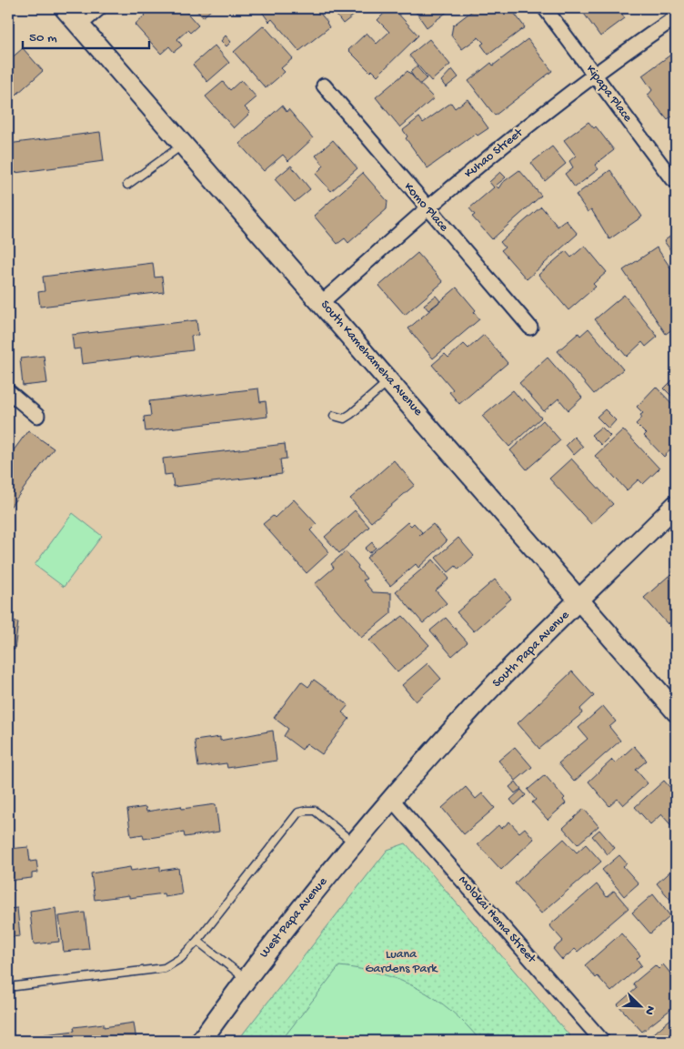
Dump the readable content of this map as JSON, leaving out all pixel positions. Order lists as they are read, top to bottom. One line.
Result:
{"streets":{"street":["Kipapa Place","Kuhao Street","Komo Place","South Kamehameha Avenue","South Papa Avenue","West Papa Avenue","Molokai Hema Street"]},"crossings":[["Kipapa Place","Kuhao Street"],["Kuhao Street","Komo Place"],["Kuhao Street","South Kamehameha Avenue"],["South Kamehameha Avenue","South Papa Avenue"],["South Papa Avenue","West Papa Avenue"],["South Papa Avenue","Molokai Hema Street"],["West Papa Avenue","Molokai Hema Street"]],"parks":["Luana Gardens Park"],"scale_bar":"50 m","north":"bottom right"}
